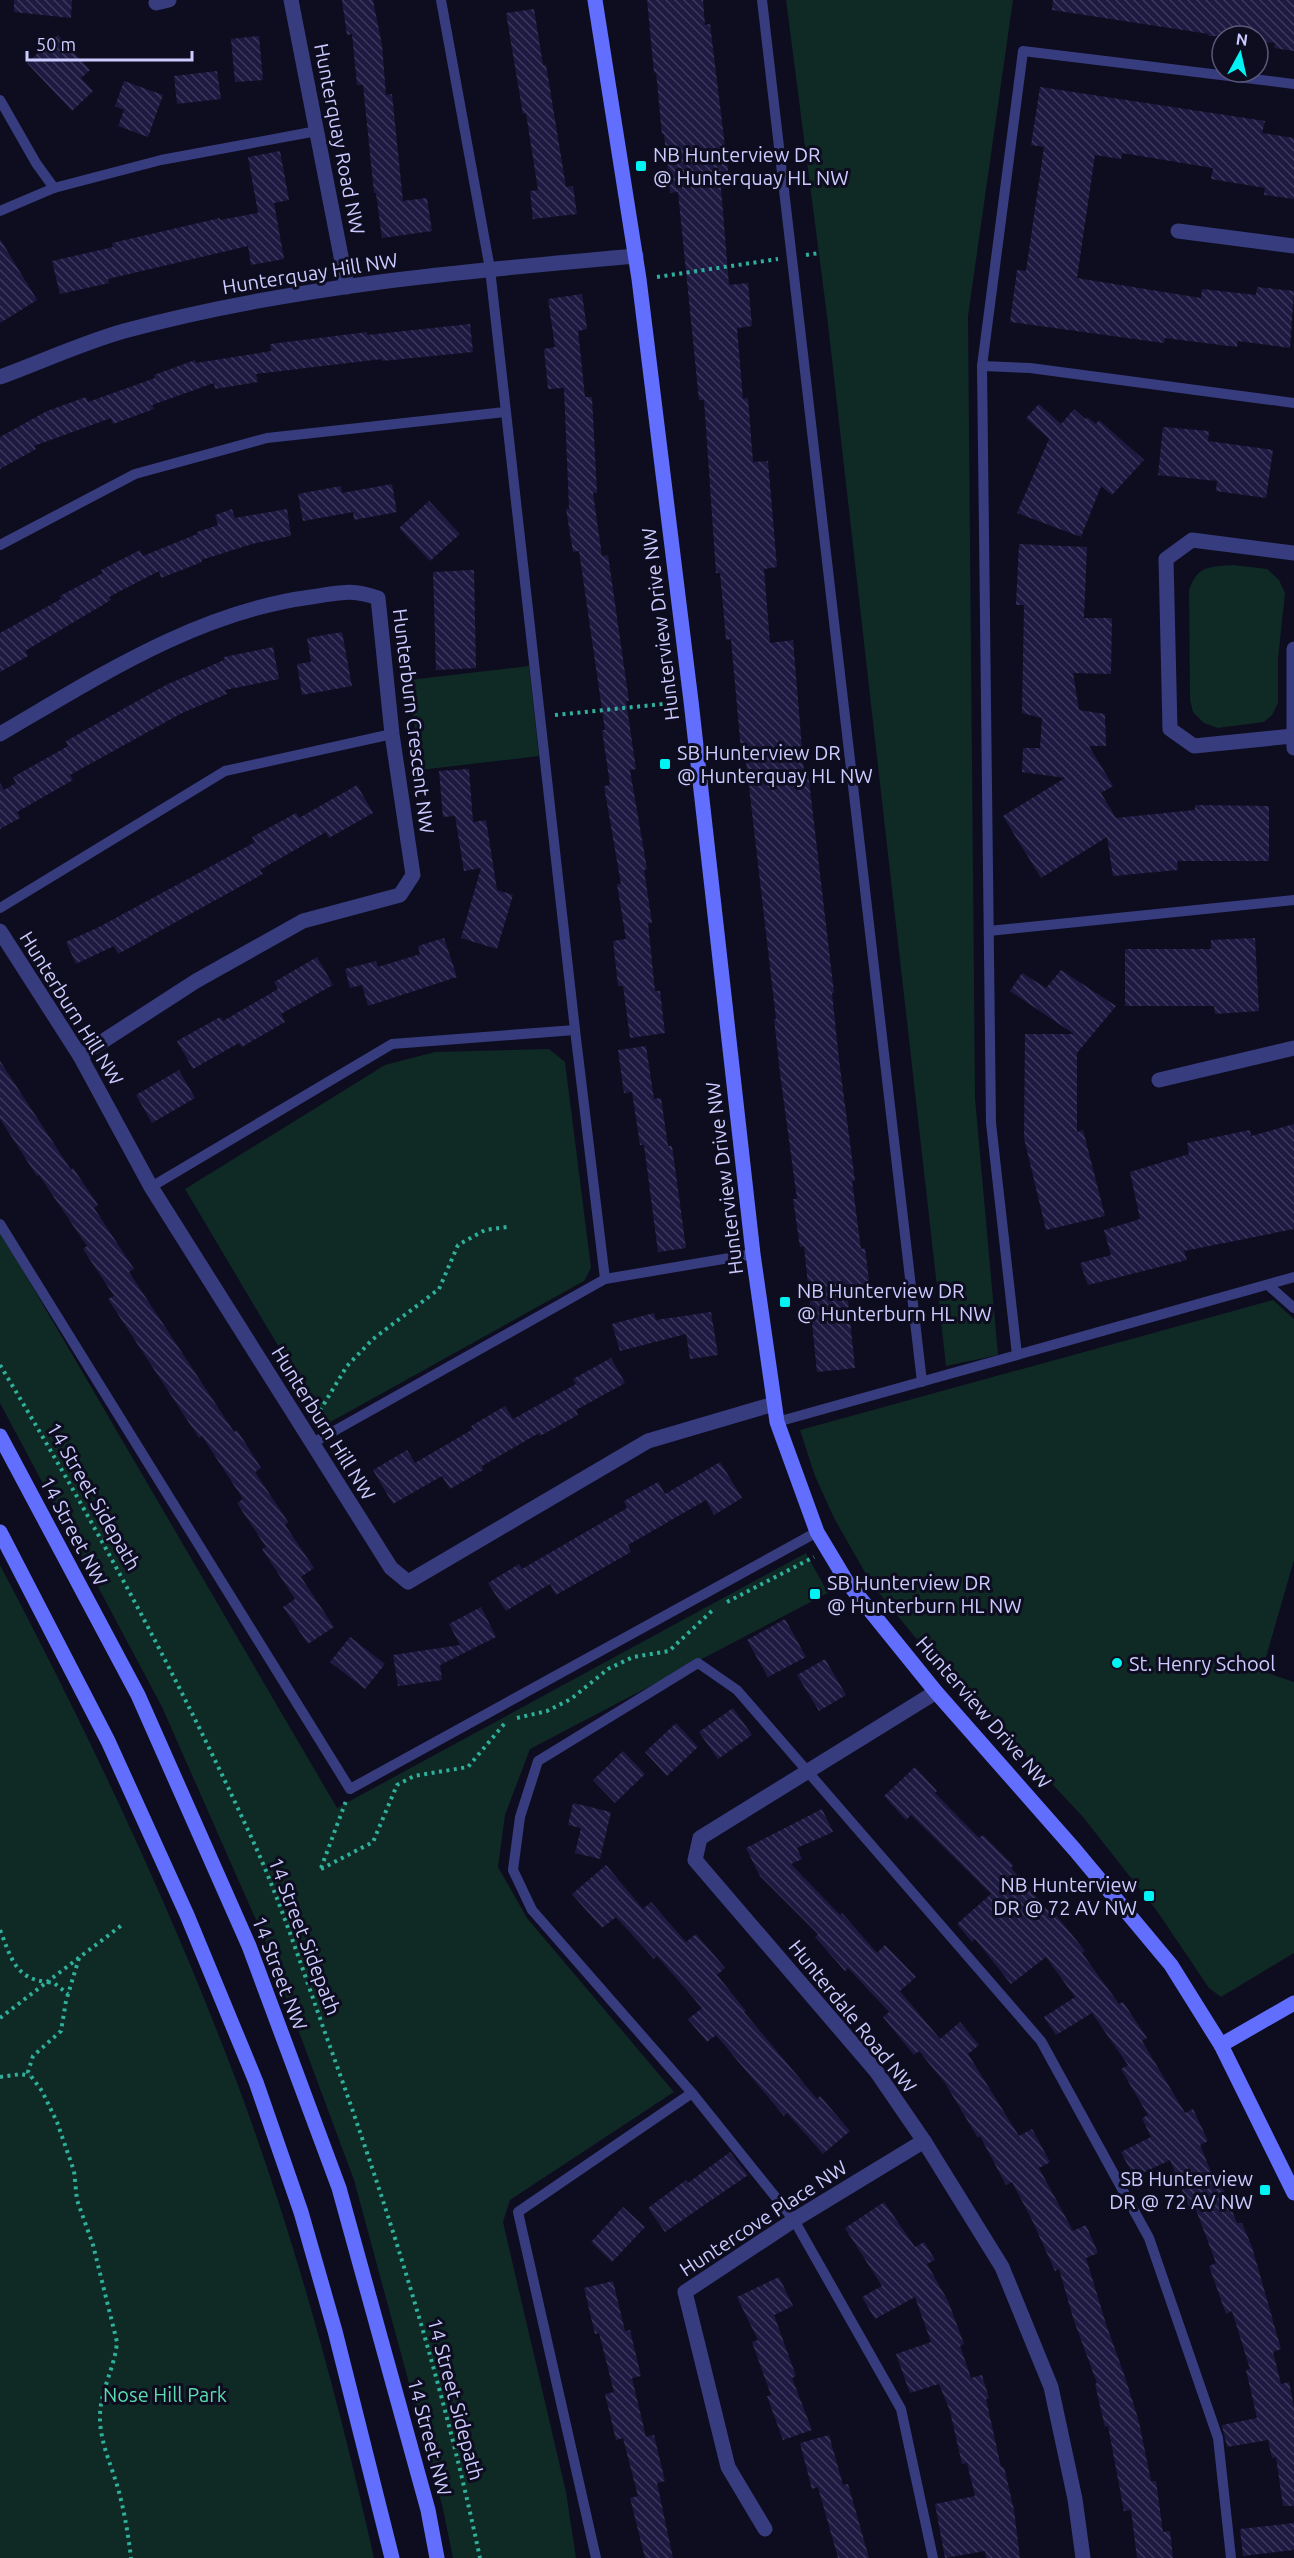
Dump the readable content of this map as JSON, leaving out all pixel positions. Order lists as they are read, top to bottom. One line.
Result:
{"streets":{"street":["Hunterquay Road NW","Hunterquay Hill NW","Hunterview Drive NW","Hunterburn Crescent NW","Hunterburn Hill NW","14 Street NW","Hunterdale Road NW","Huntercove Place NW"],"path":["14 Street Sidepath"]},"crossings":[["Hunterquay Road NW","Hunterquay Hill NW"],["Hunterquay Hill NW","Hunterview Drive NW"],["Hunterview Drive NW","Hunterburn Hill NW"],["Hunterview Drive NW","Hunterdale Road NW"],["Hunterburn Crescent NW","Hunterburn Hill NW"],["Hunterdale Road NW","Huntercove Place NW"]],"parks":["Nose Hill Park"],"places":{"transit":["NB Hunterview DR @ Hunterquay HL NW","SB Hunterview DR @ Hunterquay HL NW","NB Hunterview DR @ Hunterburn HL NW","SB Hunterview DR @ Hunterburn HL NW","NB Hunterview DR @ 72 AV NW","SB Hunterview DR @ 72 AV NW"],"other":["St. Henry School"]},"scale_bar":"50 m","north":"top"}
